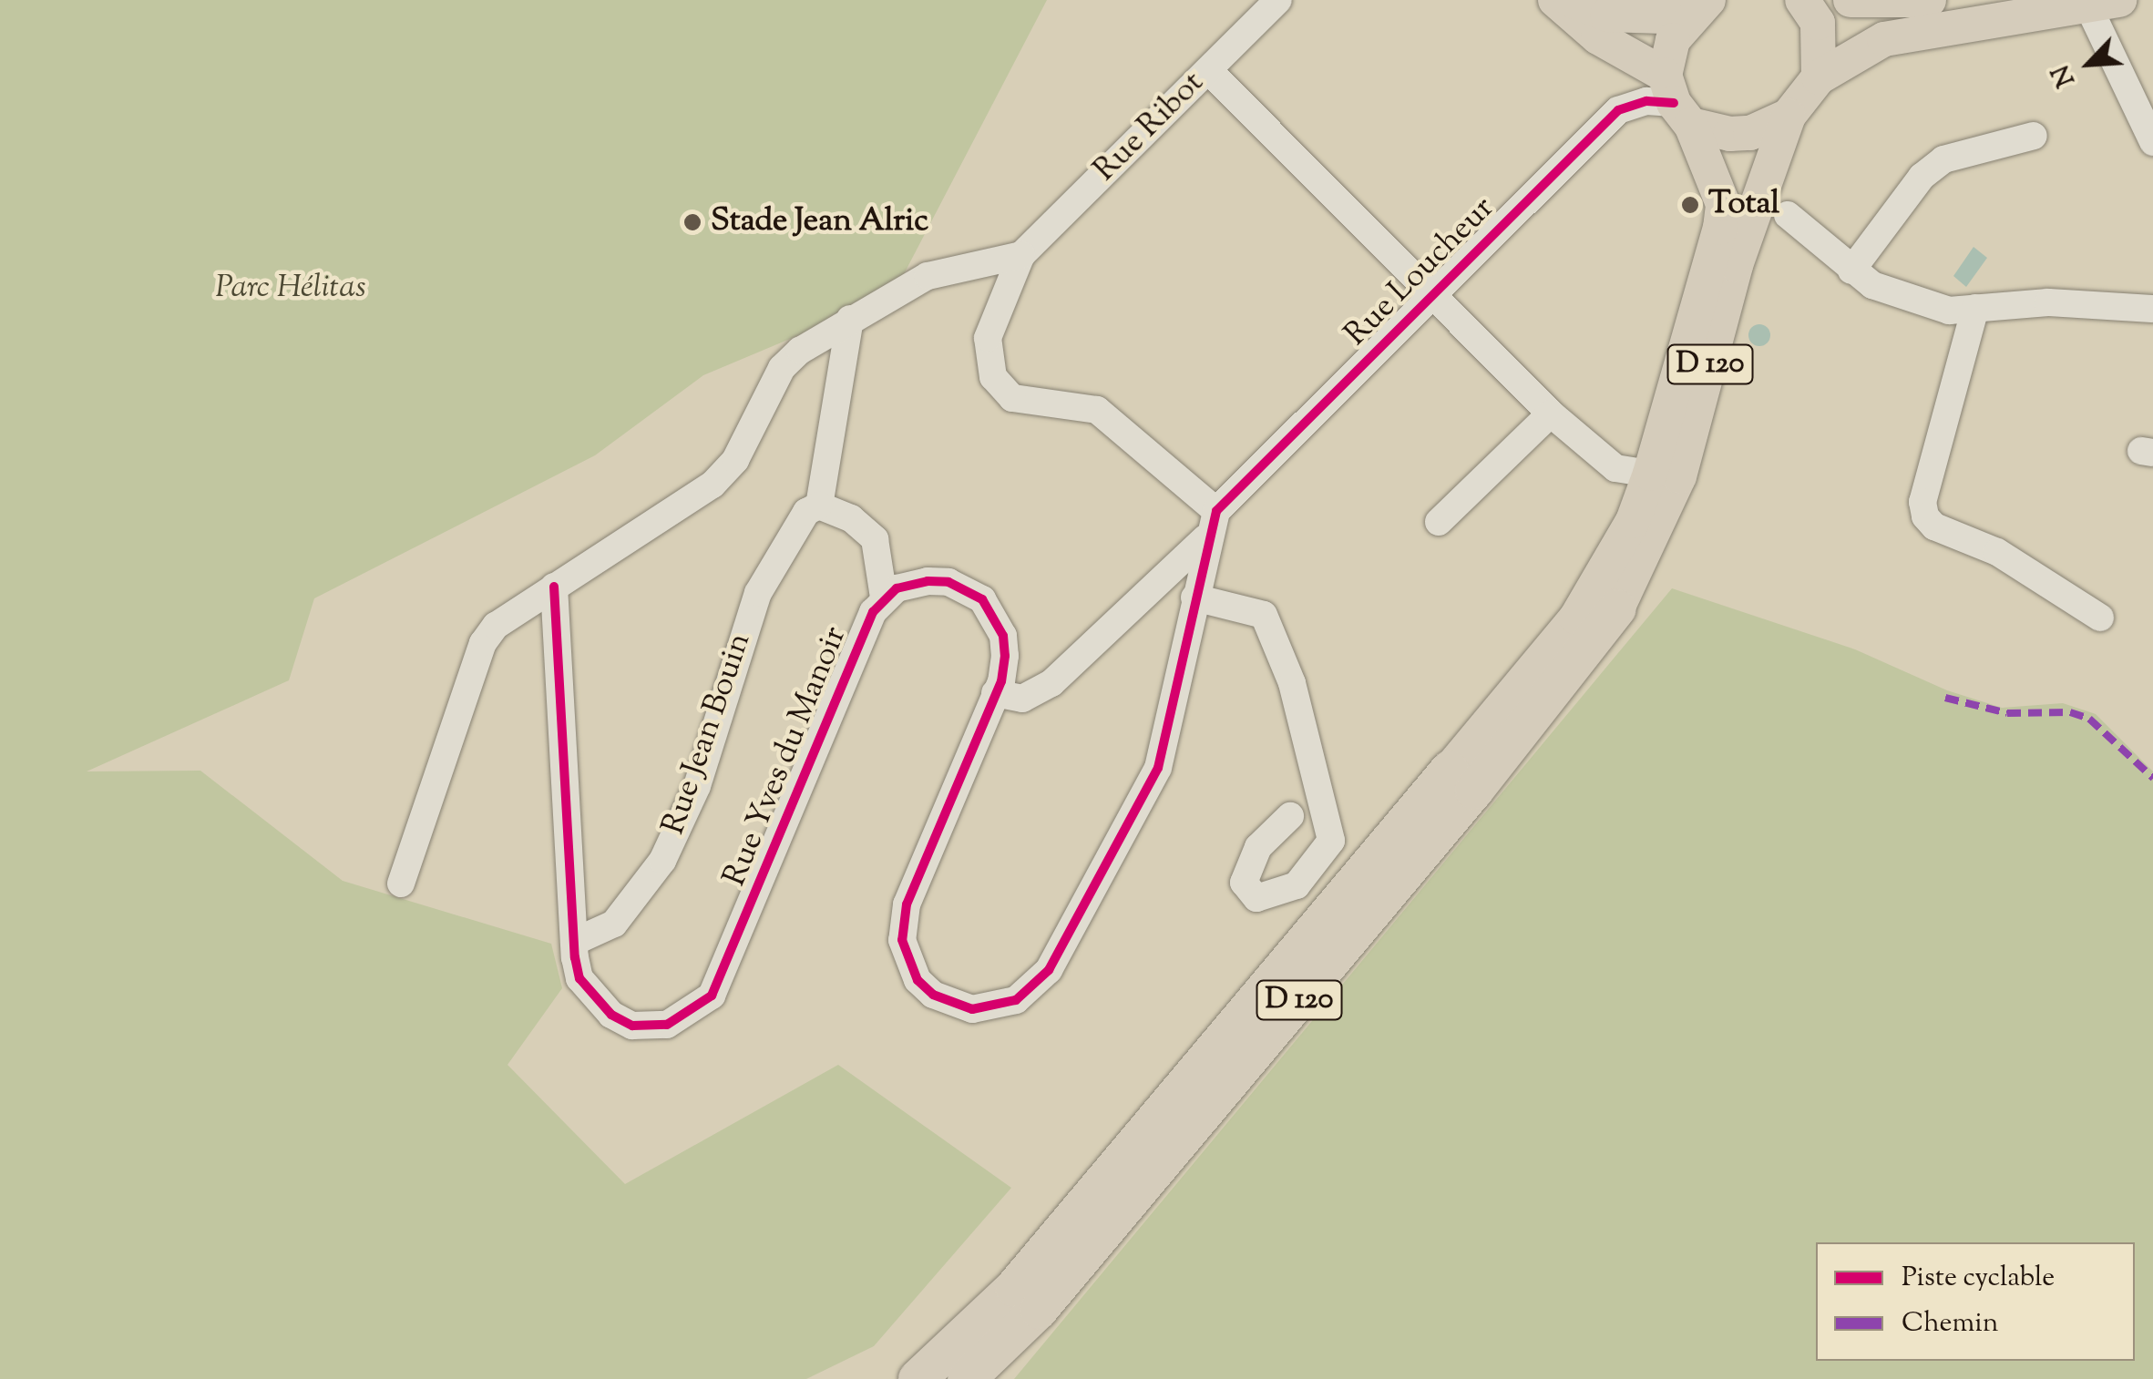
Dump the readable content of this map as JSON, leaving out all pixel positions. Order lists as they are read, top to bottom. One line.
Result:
{"streets":{"highway":["D 120"],"street":["Rue Ribot","Rue Loucheur","Rue Jean Bouin","Rue Yves du Manoir"]},"crossings":[["Rue Loucheur","D 120"],["Rue Jean Bouin","Rue Yves du Manoir"]],"parks":["Parc Hélitas"],"places":["Total","Stade Jean Alric"],"legend":["Piste cyclable","Chemin"],"north":"bottom left"}
